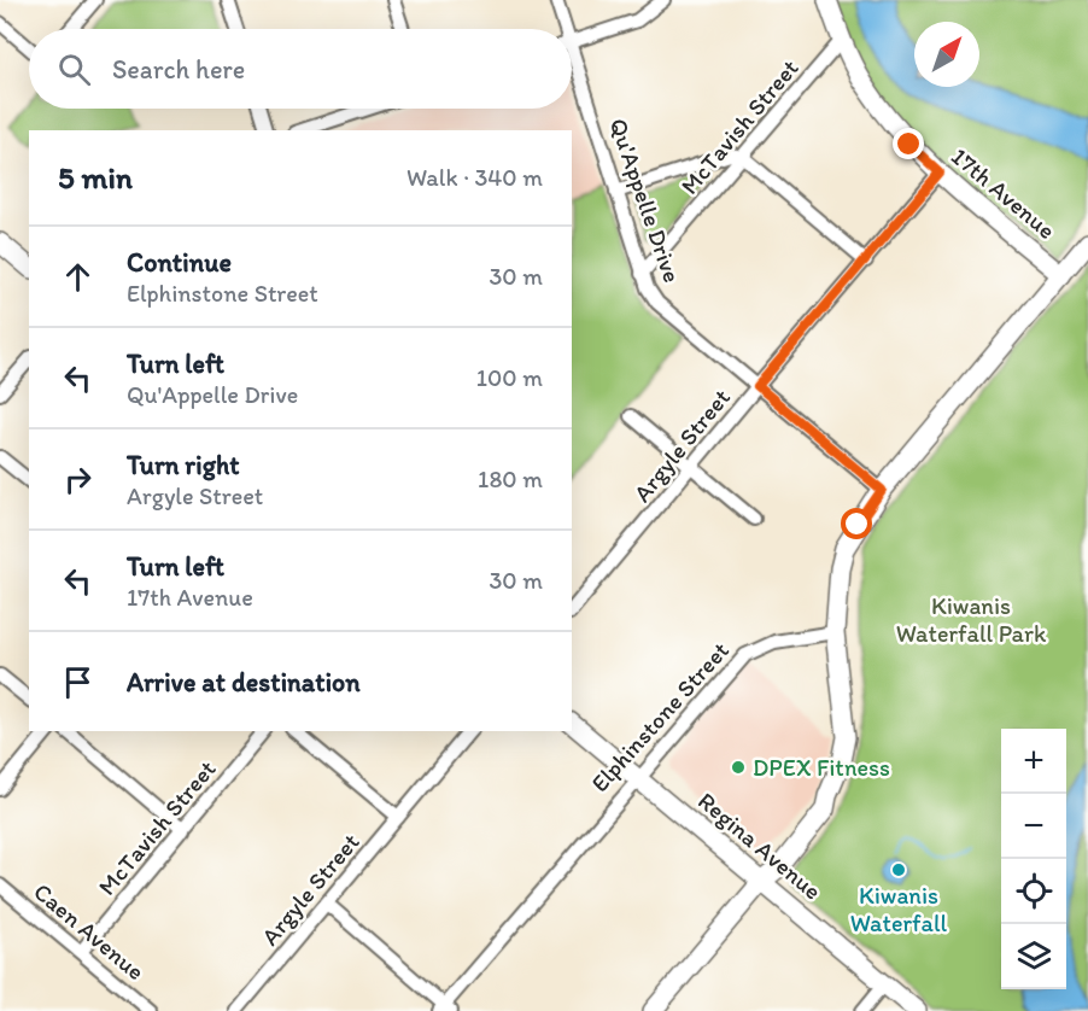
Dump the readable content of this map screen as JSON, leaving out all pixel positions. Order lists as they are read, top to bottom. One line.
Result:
{"streets":{"street":["McTavish Street","17th Avenue","Qu'Appelle Drive","Argyle Street","Elphinstone Street","Regina Avenue","Caen Avenue"]},"crossings":[["McTavish Street","17th Avenue"],["McTavish Street","Qu'Appelle Drive"],["McTavish Street","Caen Avenue"],["17th Avenue","Argyle Street"],["Qu'Appelle Drive","Argyle Street"],["Elphinstone Street","Regina Avenue"]],"parks":["Kiwanis Waterfall Park"],"places":["DPEX Fitness","Kiwanis Waterfall"],"north":"top right","page":{"search":"Search here","heading":["5 min","Walk · 340 m"],"list":[["Continue","Elphinstone Street","30 m"],["Turn left","Qu'Appelle Drive","100 m"],["Turn right","Argyle Street","180 m"],["Turn left","17th Avenue","30 m"],"Arrive at destination"],"map_buttons":["+","−"]}}
